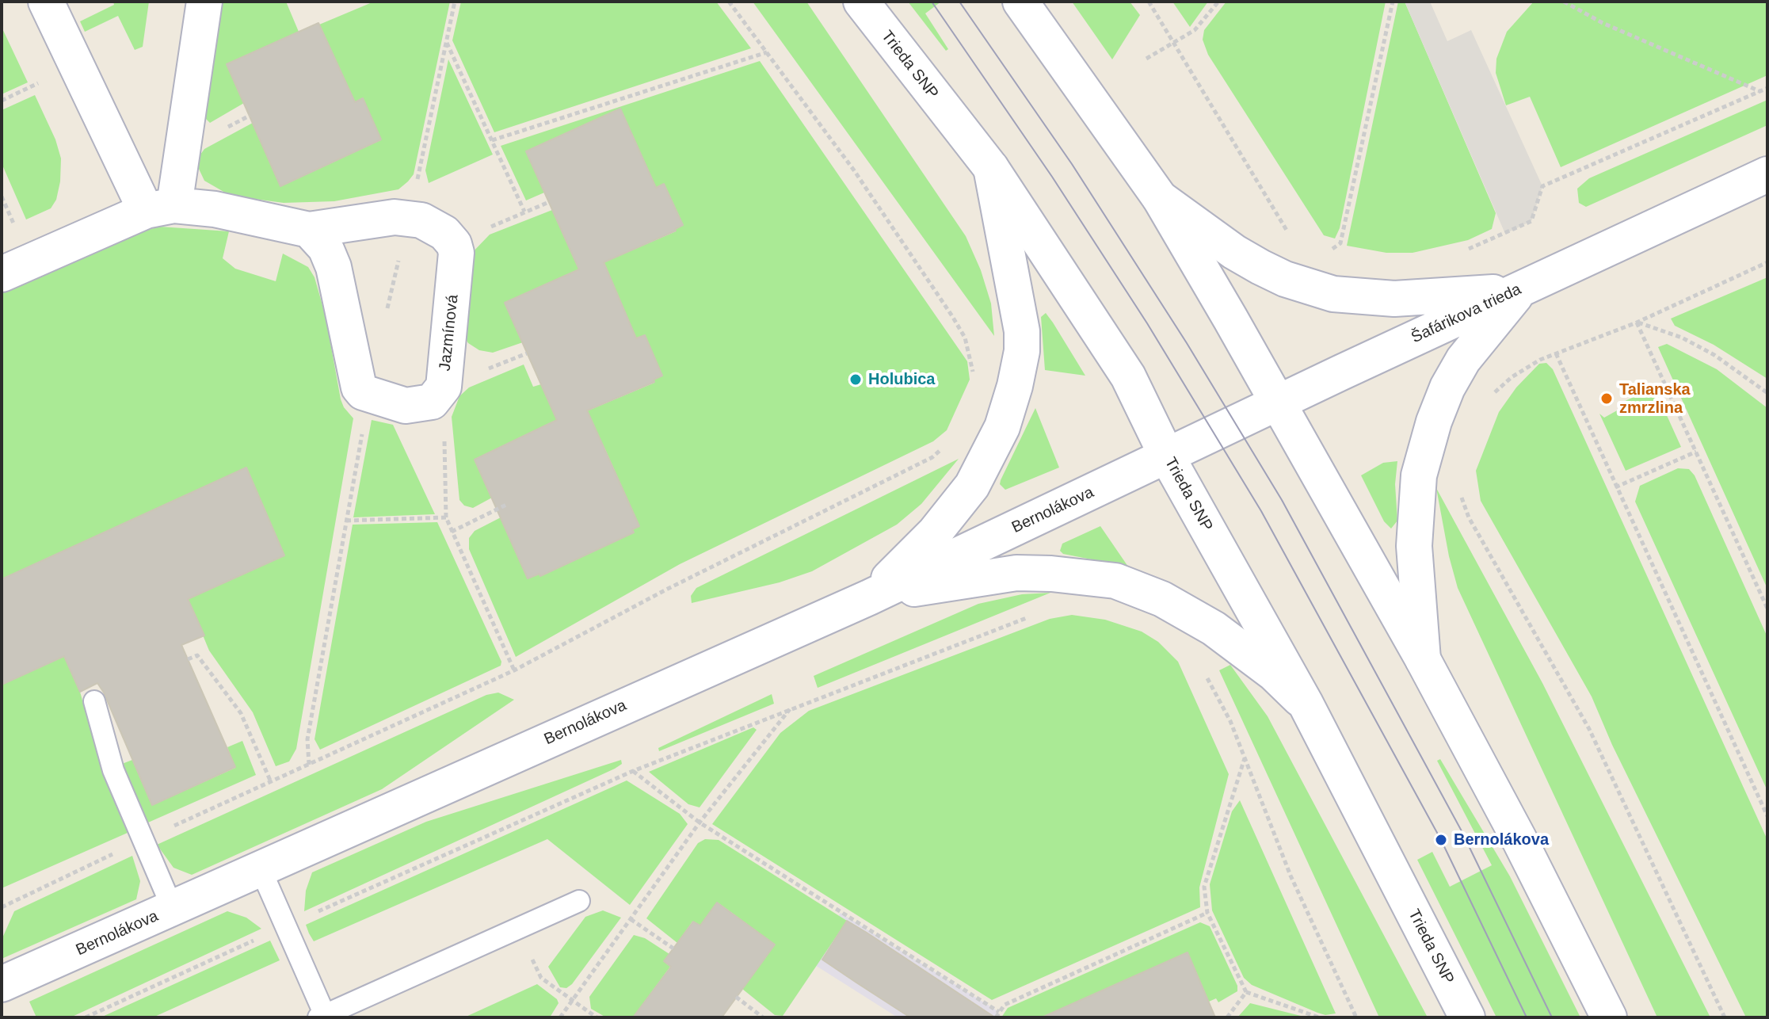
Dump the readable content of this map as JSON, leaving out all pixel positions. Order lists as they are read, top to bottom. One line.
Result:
{"streets":{"street":["Trieda SNP","Šafárikova trieda","Jazmínová","Bernolákova"]},"crossings":[["Trieda SNP","Šafárikova trieda"],["Trieda SNP","Bernolákova"],["Šafárikova trieda","Bernolákova"]],"places":["Holubica","Talianska zmrzlina","Bernolákova"]}
